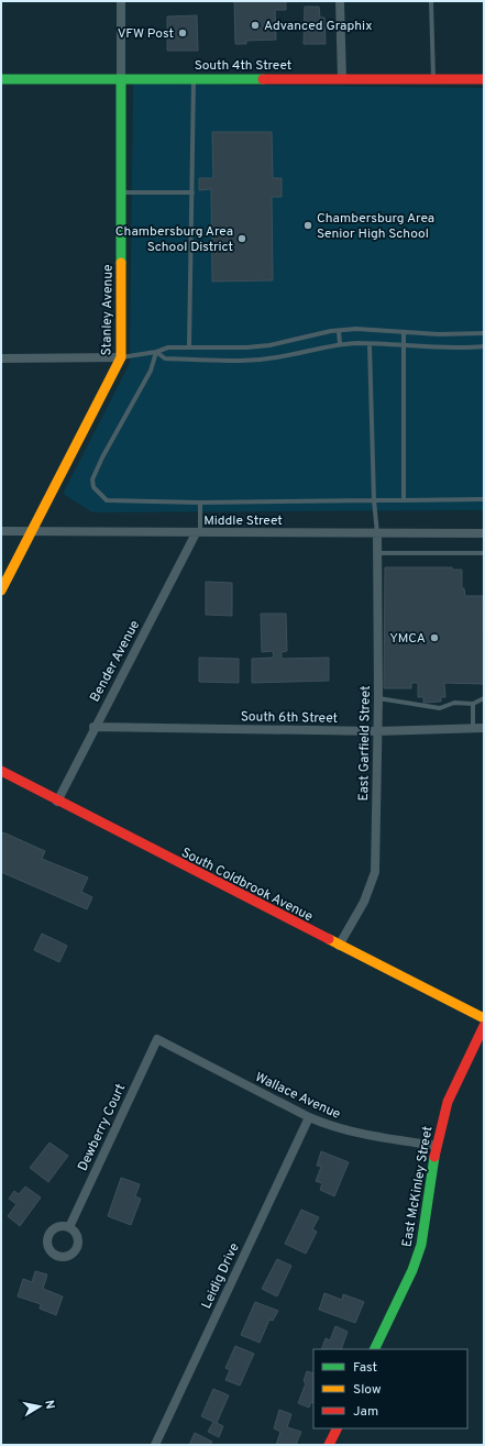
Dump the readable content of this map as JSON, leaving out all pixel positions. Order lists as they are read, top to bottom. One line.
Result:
{"streets":{"street":["South 4th Street","Stanley Avenue","Middle Street","Bender Avenue","South 6th Street","East Garfield Street","South Coldbrook Avenue","Wallace Avenue","Dewberry Court","East McKinley Street","Leidig Drive"]},"crossings":[["South 4th Street","Stanley Avenue"],["Stanley Avenue","Middle Street"],["Middle Street","Bender Avenue"],["Middle Street","East Garfield Street"],["Bender Avenue","South 6th Street"],["Bender Avenue","South Coldbrook Avenue"],["South 6th Street","East Garfield Street"],["East Garfield Street","South Coldbrook Avenue"],["Wallace Avenue","Dewberry Court"],["Wallace Avenue","East McKinley Street"],["Wallace Avenue","Leidig Drive"]],"places":["Advanced Graphix","VFW Post","Chambersburg Area Senior High School","Chambersburg Area School District","YMCA"],"legend":["Fast","Slow","Jam"],"north":"right"}
